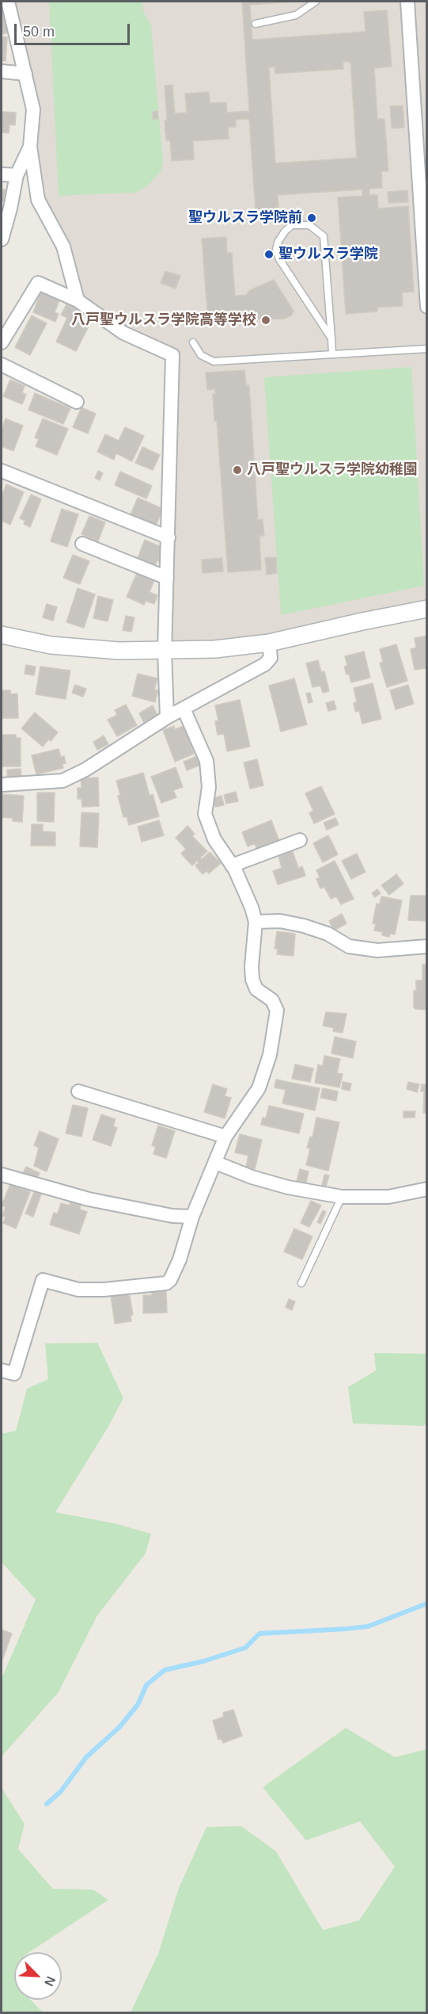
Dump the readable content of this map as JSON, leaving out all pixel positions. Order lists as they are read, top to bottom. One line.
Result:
{"places":["聖ウルスラ学院前","聖ウルスラ学院","八戸聖ウルスラ学院高等学校","八戸聖ウルスラ学院幼稚園"],"scale_bar":"50 m","north":"bottom right"}
